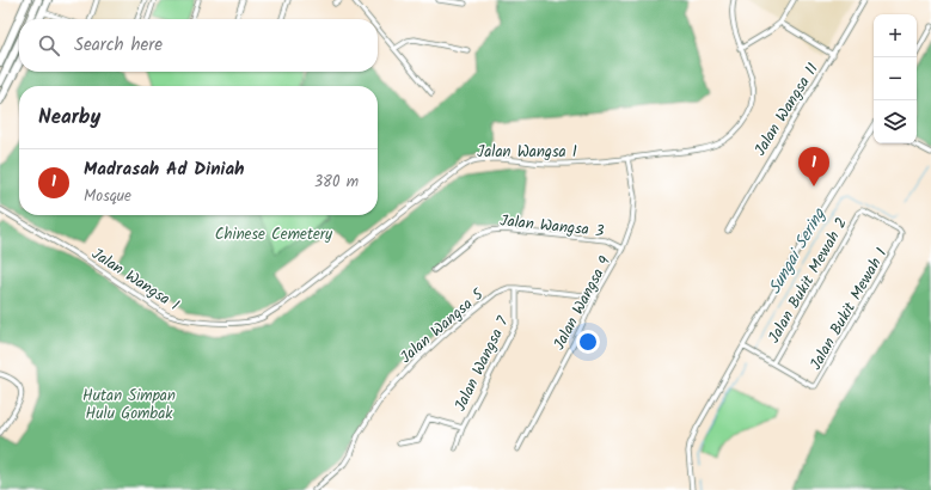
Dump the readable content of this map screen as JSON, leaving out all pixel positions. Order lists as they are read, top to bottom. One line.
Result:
{"streets":{"street":["Jalan Wangsa 11","Jalan Wangsa 1","Jalan Wangsa 3","Jalan Bukit Mewah 2","Jalan Wangsa 9","Jalan Bukit Mewah 1","Jalan Wangsa 5","Jalan Wangsa 7"]},"crossings":[["Jalan Wangsa 1","Jalan Wangsa 9"],["Jalan Wangsa 3","Jalan Wangsa 9"],["Jalan Bukit Mewah 2","Jalan Bukit Mewah 1"],["Jalan Wangsa 9","Jalan Wangsa 5"],["Jalan Wangsa 5","Jalan Wangsa 7"]],"water":["Sungai Sering"],"parks":["Chinese Cemetery","Hutan Simpan Hulu Gombak"],"page":{"map_buttons":["+","−"],"search":"Search here","heading":"Nearby","pins":"1","list":[{"mark":"1","name":"Madrasah Ad Diniah","note":"Mosque","value":"380 m"}]}}
